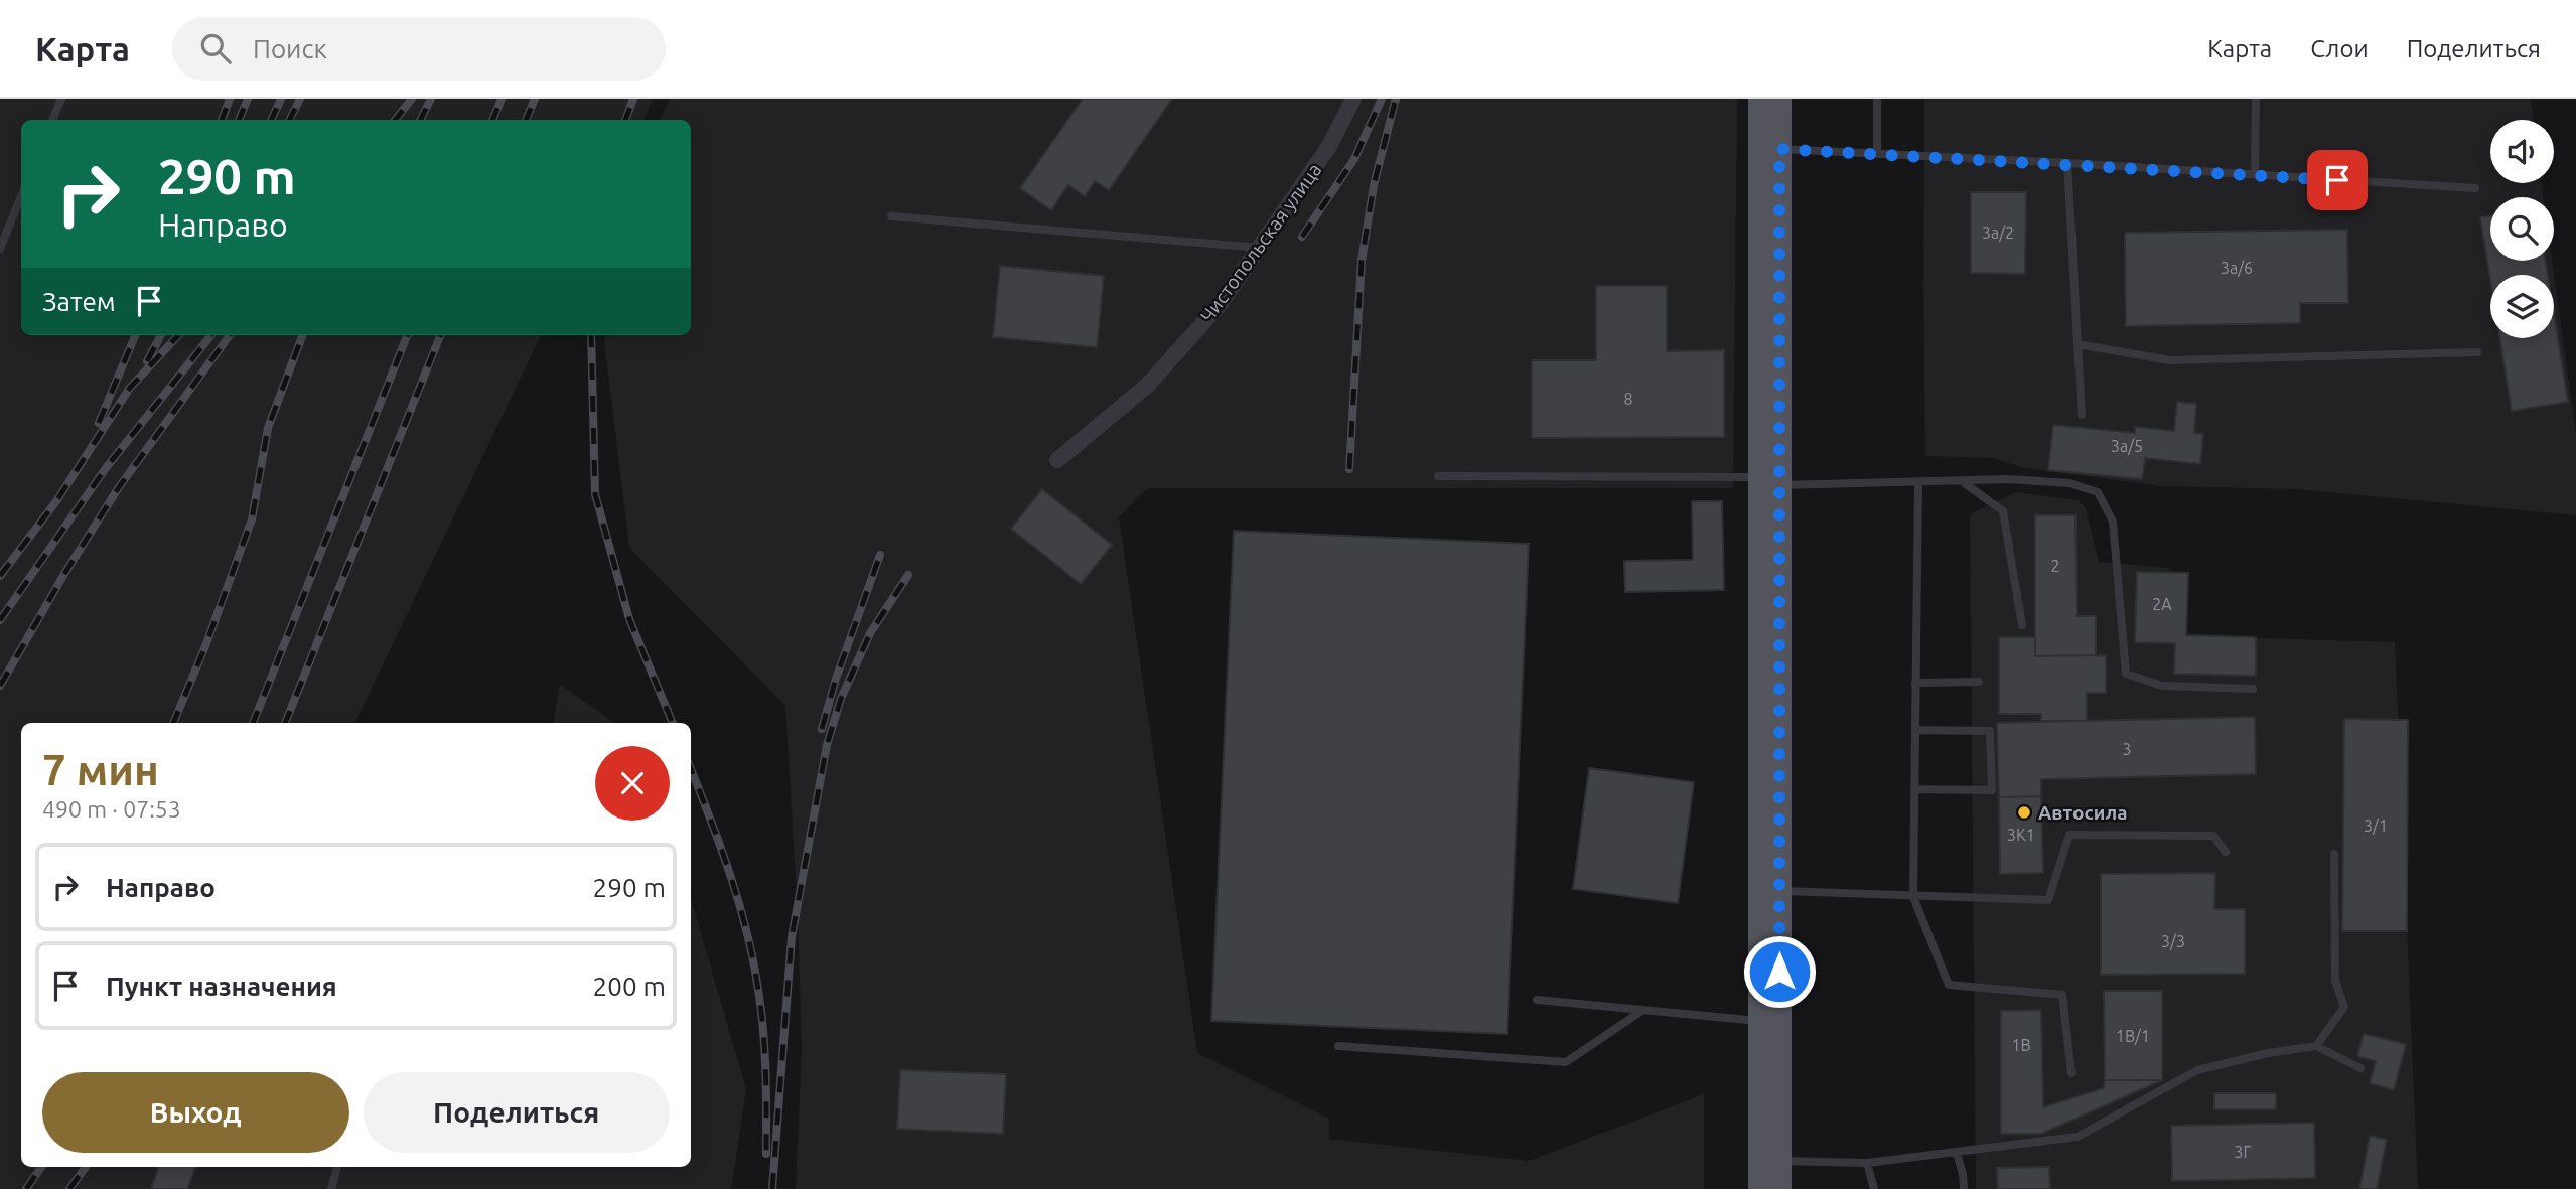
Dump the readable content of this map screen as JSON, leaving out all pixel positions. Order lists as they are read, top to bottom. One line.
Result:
{"streets":{"street":["Чистопольская улица"]},"places":["Автосила"],"house_numbers":["3а/2","3а/6","8","3а/5","2","2А","3","3/1","3К1","3/3","1В/1","1В","3Г"],"page":{"header":"Карта","search":"Поиск","nav":["Карта","Слои","Поделиться"],"turn":["290 m","Направо"],"then":"Затем","heading":["7 мин","490 m · 07:53"],"list":[{"name":"Направо","value":"290 m"},{"name":"Пункт назначения","value":"200 m"}],"buttons":["Выход","Поделиться"]}}
